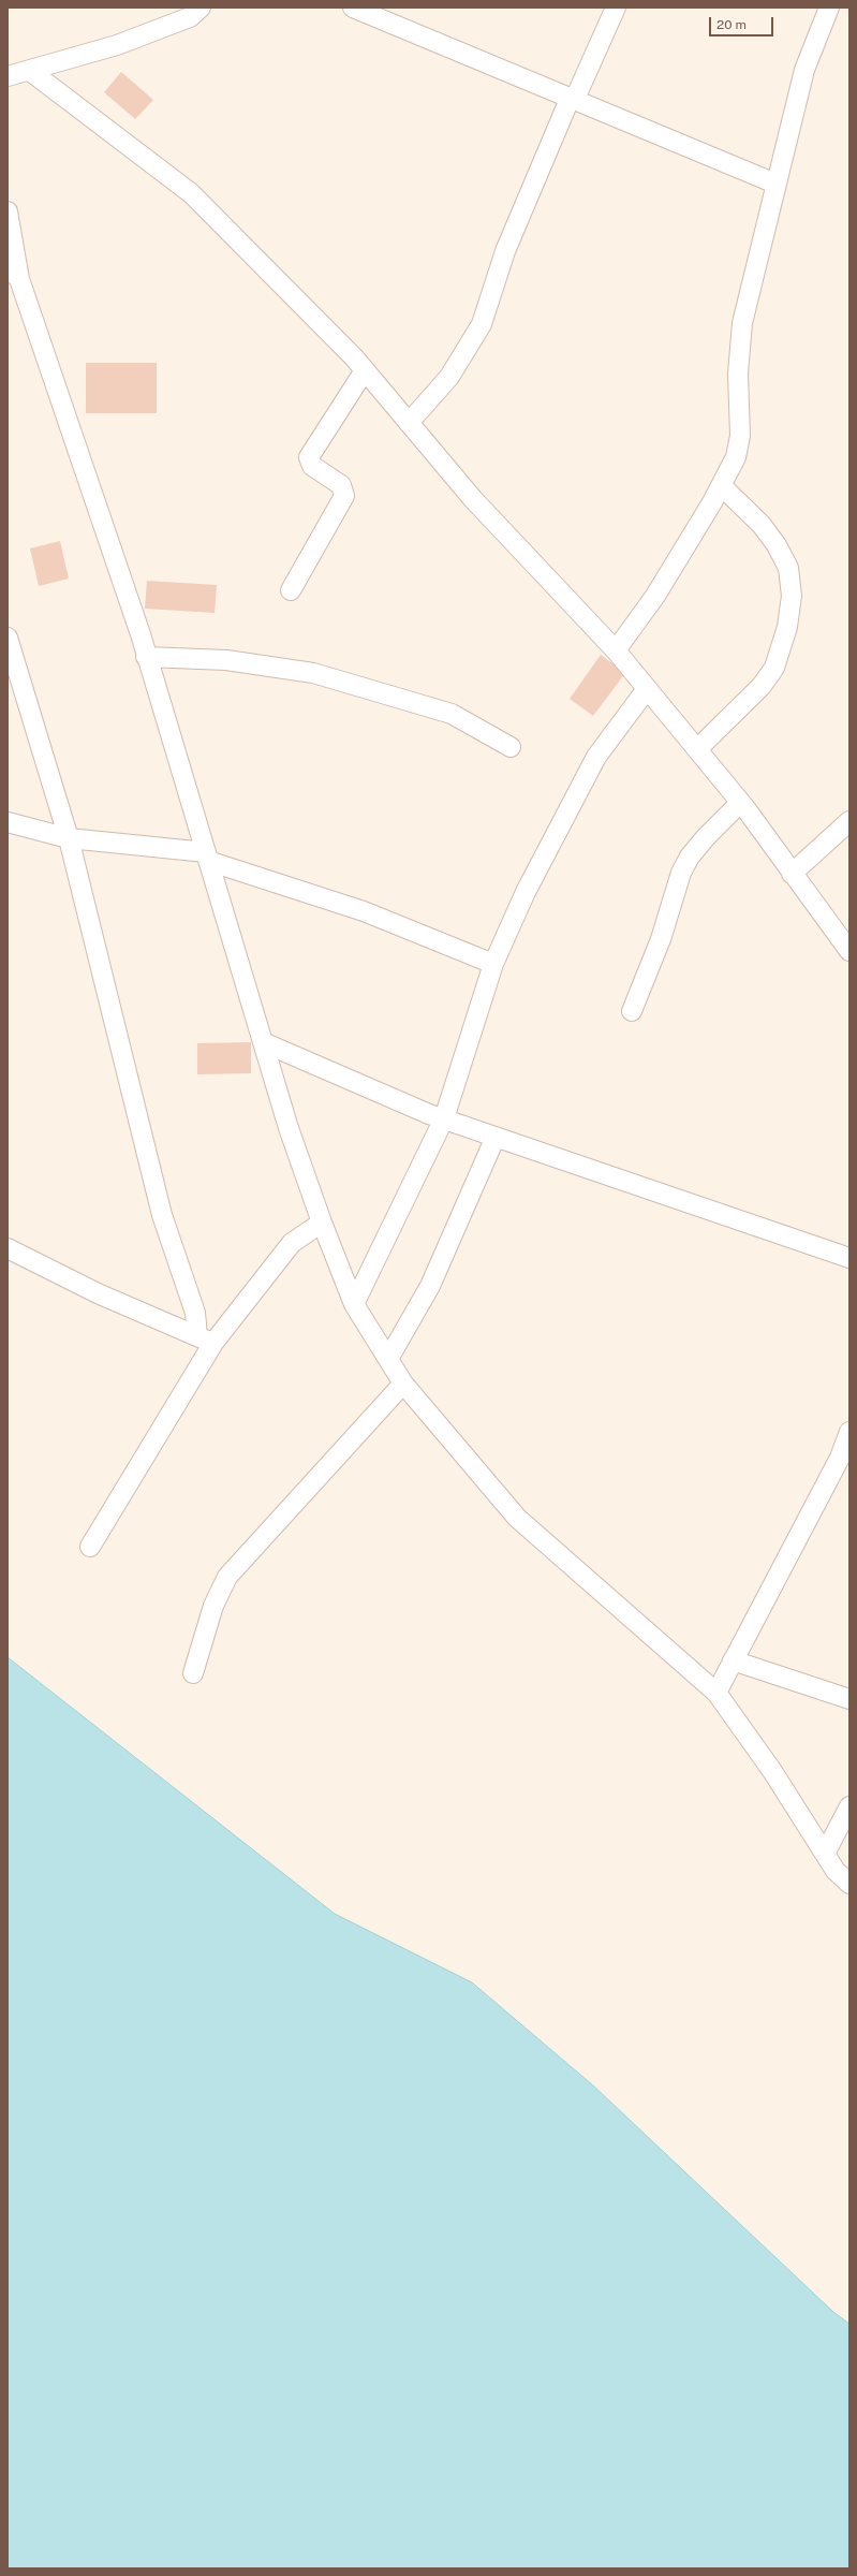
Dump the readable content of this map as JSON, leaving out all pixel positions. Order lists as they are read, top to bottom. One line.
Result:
{"scale_bar":"20 m"}
